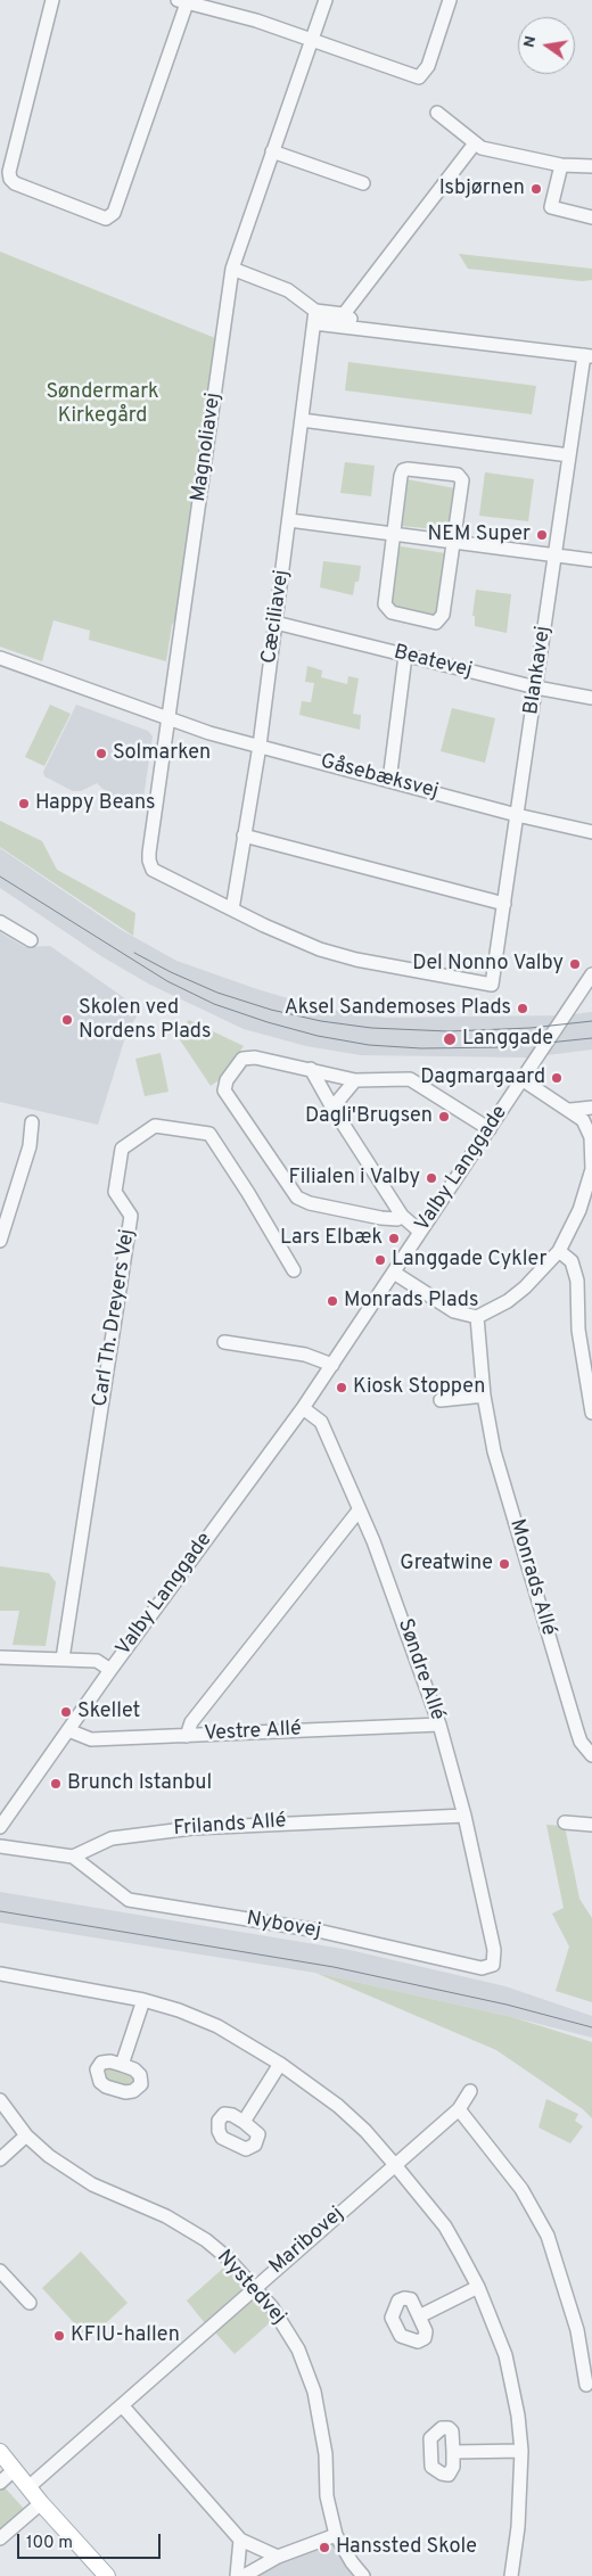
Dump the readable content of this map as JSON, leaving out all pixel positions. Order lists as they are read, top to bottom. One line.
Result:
{"streets":{"street":["Magnoliavej","Cæciliavej","Beatevej","Blankavej","Gåsebæksvej","Valby Langgade","Carl Th. Dreyers Vej","Monrads Allé","Søndre Allé","Vestre Allé","Frilands Allé","Nybovej","Maribovej","Nystedvej"]},"crossings":[["Magnoliavej","Cæciliavej"],["Magnoliavej","Blankavej"],["Magnoliavej","Gåsebæksvej"],["Cæciliavej","Beatevej"],["Cæciliavej","Gåsebæksvej"],["Beatevej","Blankavej"],["Blankavej","Gåsebæksvej"],["Valby Langgade","Søndre Allé"],["Valby Langgade","Vestre Allé"],["Søndre Allé","Vestre Allé"],["Søndre Allé","Frilands Allé"],["Søndre Allé","Nybovej"],["Frilands Allé","Nybovej"],["Maribovej","Nystedvej"]],"parks":["Søndermark Kirkegård"],"places":["Isbjørnen","NEM Super","Solmarken","Happy Beans","Del Nonno Valby","Aksel Sandemoses Plads","Skolen ved Nordens Plads","Langgade","Dagmargaard","Dagli'Brugsen","Filialen i Valby","Lars Elbæk","Langgade Cykler","Monrads Plads","Kiosk Stoppen","Greatwine","Skellet","Brunch Istanbul","KFIU-hallen","Hanssted Skole"],"scale_bar":"100 m","north":"left"}
